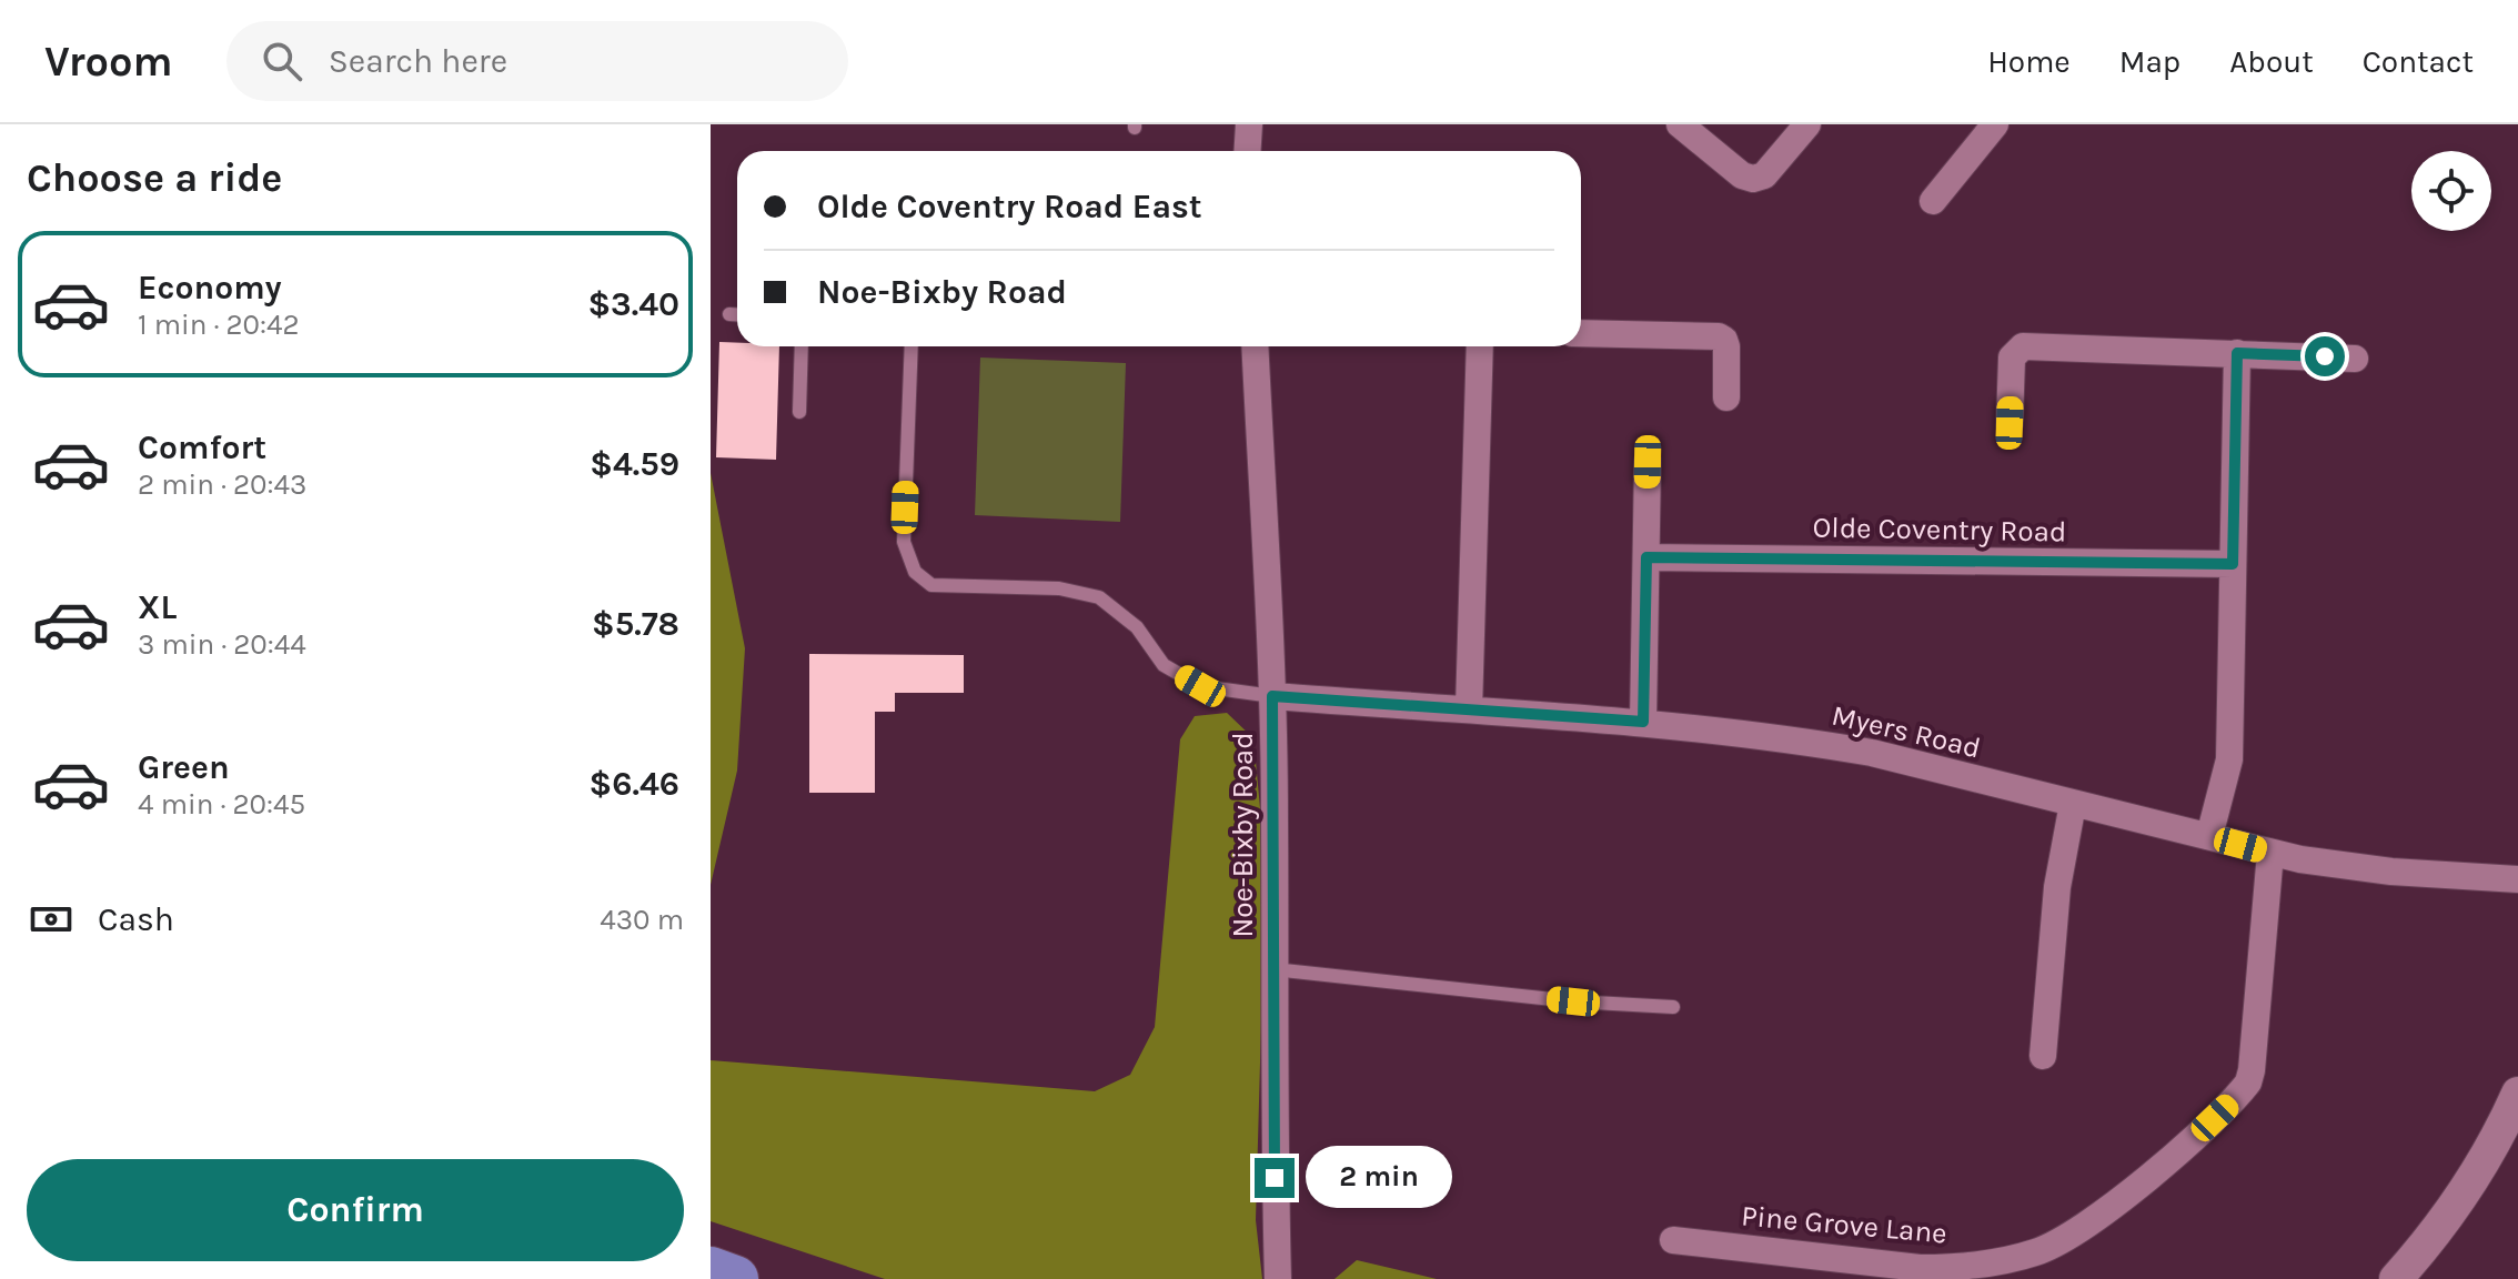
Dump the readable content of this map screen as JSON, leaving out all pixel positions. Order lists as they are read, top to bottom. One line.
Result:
{"streets":{"street":["Olde Coventry Road","Myers Road","Noe-Bixby Road","Pine Grove Lane"]},"crossings":[["Myers Road","Noe-Bixby Road"],["Myers Road","Pine Grove Lane"]],"page":{"header":"Vroom","search":"Search here","nav":["Home","Map","About","Contact"],"heading":"Choose a ride","banner":["Olde Coventry Road East","Noe-Bixby Road"],"list":[{"name":"Economy","note":"1 min · 20:42","value":"$3.40"},{"name":"Comfort","note":"2 min · 20:43","value":"$4.59"},{"name":"XL","note":"3 min · 20:44","value":"$5.78"},{"name":"Green","note":"4 min · 20:45","value":"$6.46"}],"pay":["Cash","430 m"],"buttons":"Confirm","bubble":"2 min"}}
